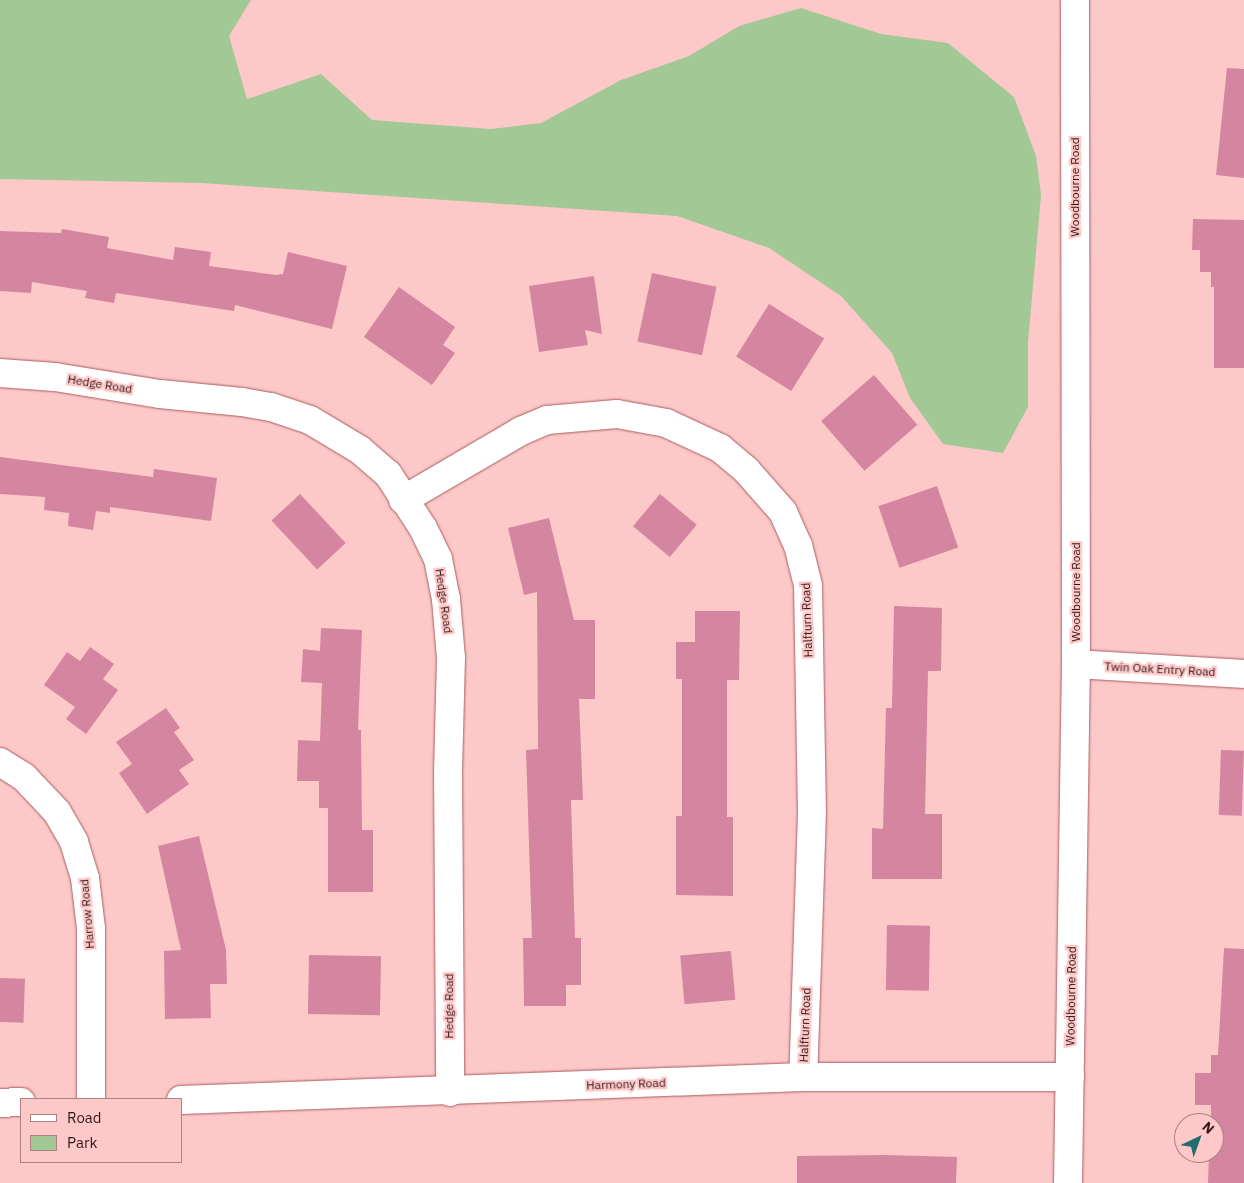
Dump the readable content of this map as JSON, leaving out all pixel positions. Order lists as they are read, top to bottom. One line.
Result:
{"streets":{"street":["Woodbourne Road","Hedge Road","Halfturn Road","Twin Oak Entry Road","Harrow Road","Harmony Road"]},"crossings":[["Woodbourne Road","Twin Oak Entry Road"],["Woodbourne Road","Harmony Road"],["Hedge Road","Halfturn Road"],["Hedge Road","Harmony Road"],["Halfturn Road","Harmony Road"]],"legend":["Road","Park"],"north":"top right"}
